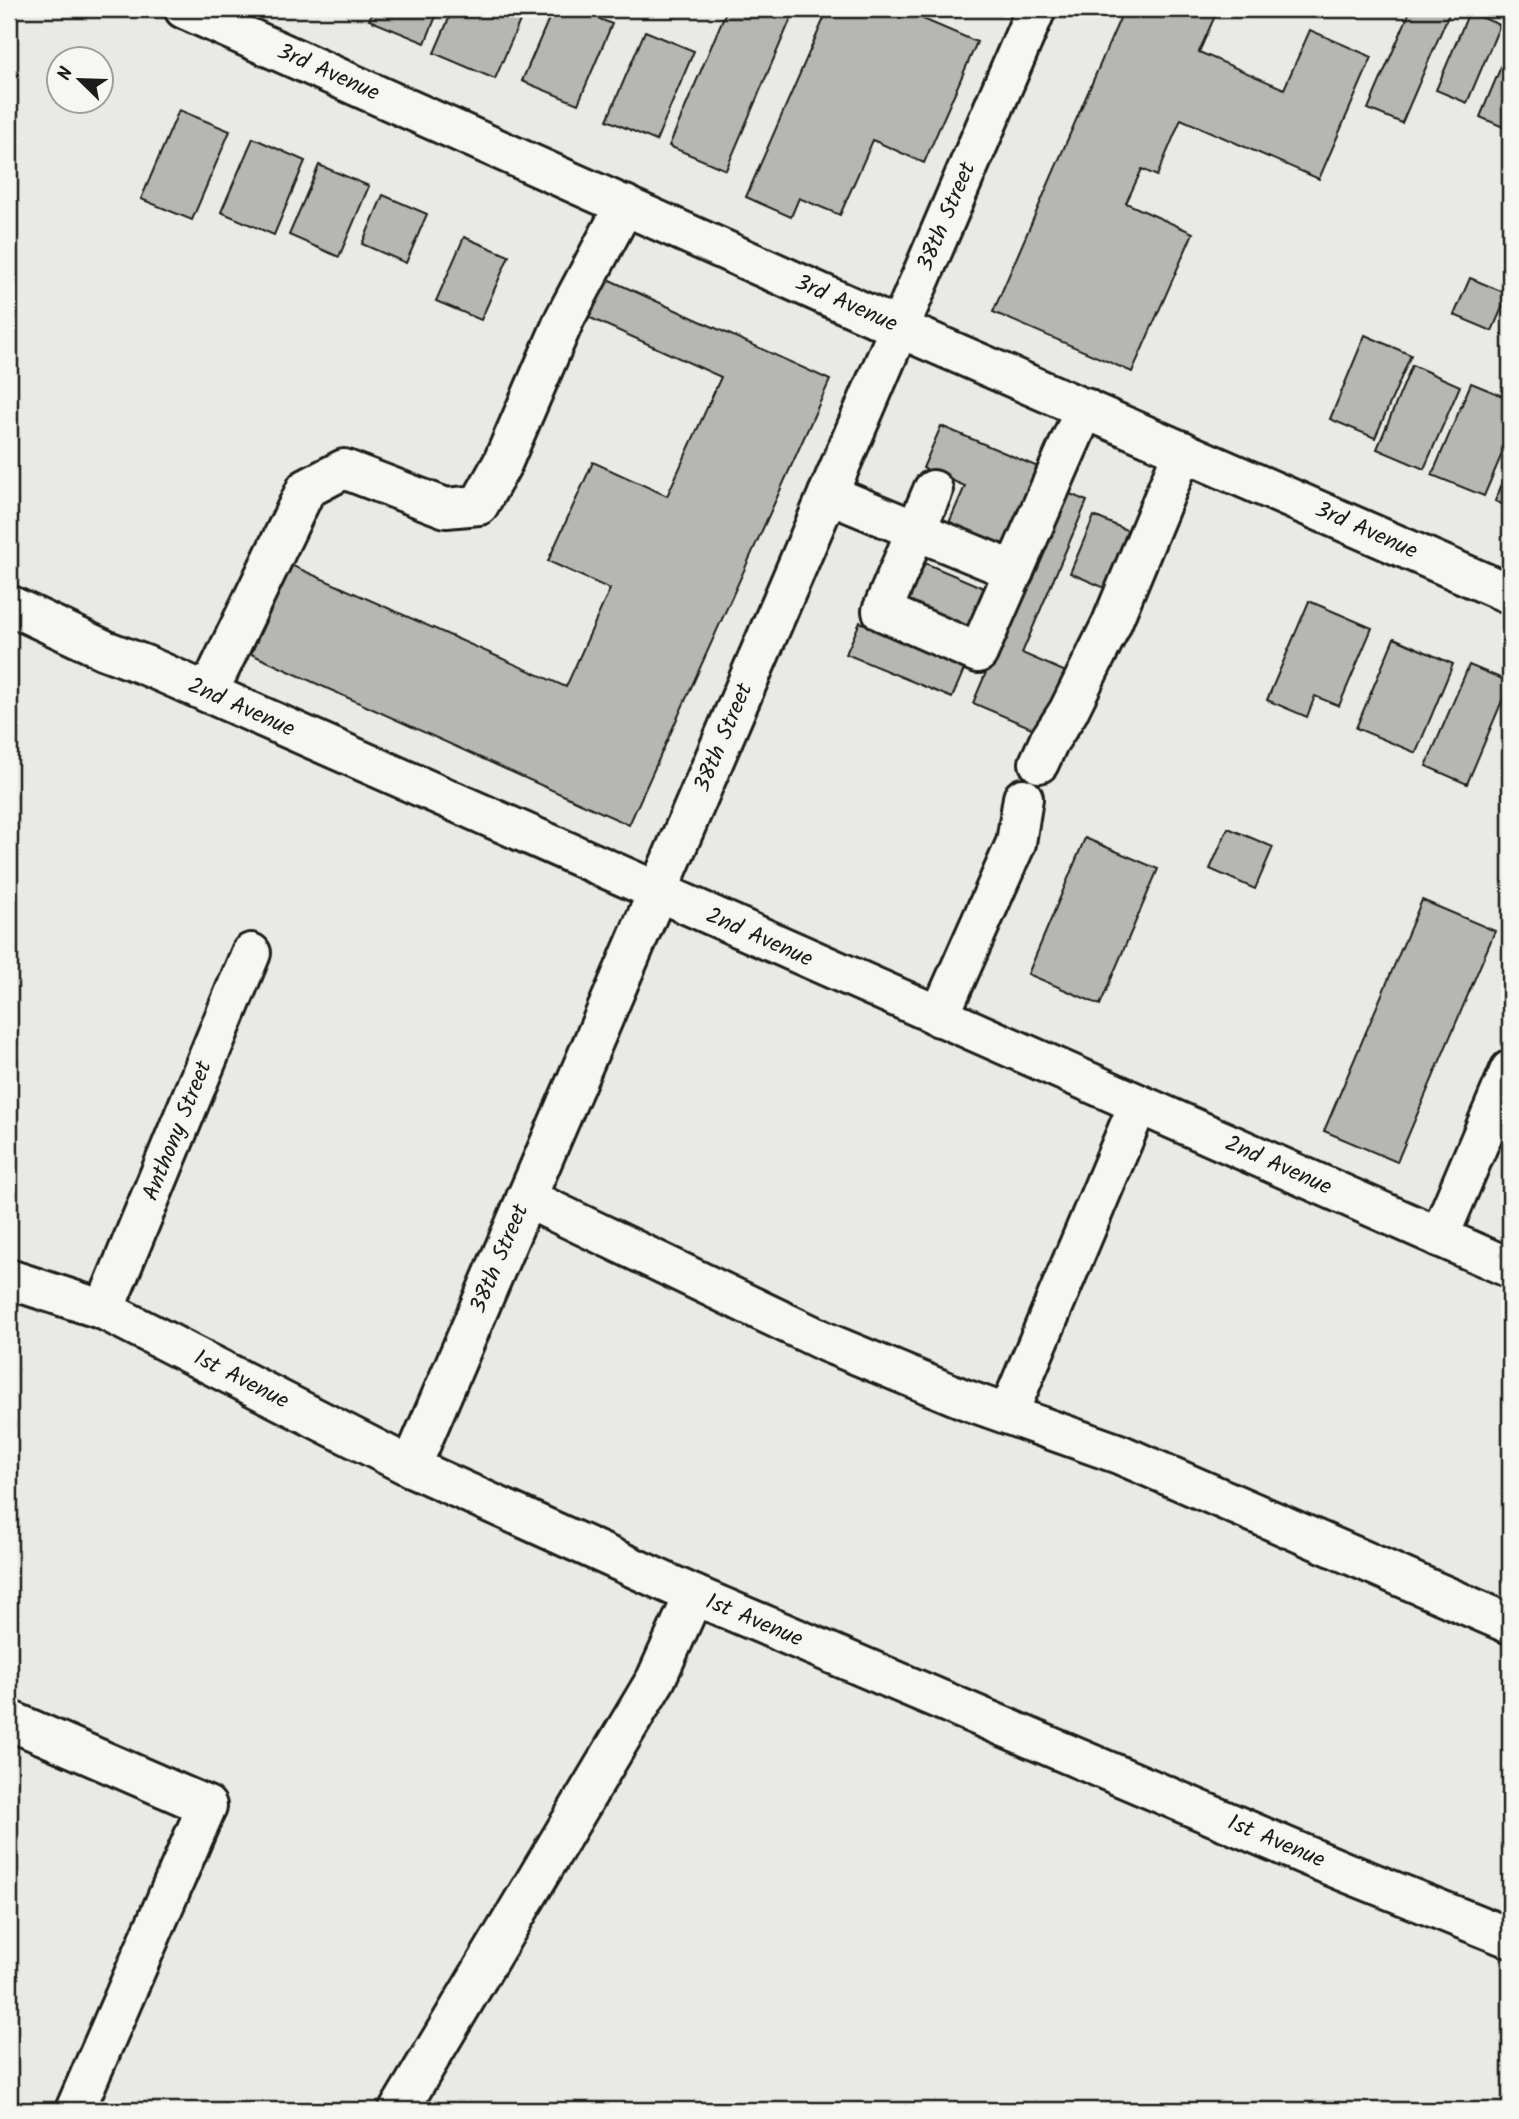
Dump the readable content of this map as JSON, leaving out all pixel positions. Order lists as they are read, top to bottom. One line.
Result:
{"streets":{"street":["3rd Avenue","38th Street","2nd Avenue","Anthony Street","1st Avenue"]},"crossings":[["3rd Avenue","38th Street"],["38th Street","2nd Avenue"],["38th Street","1st Avenue"],["Anthony Street","1st Avenue"]],"north":"top left"}
